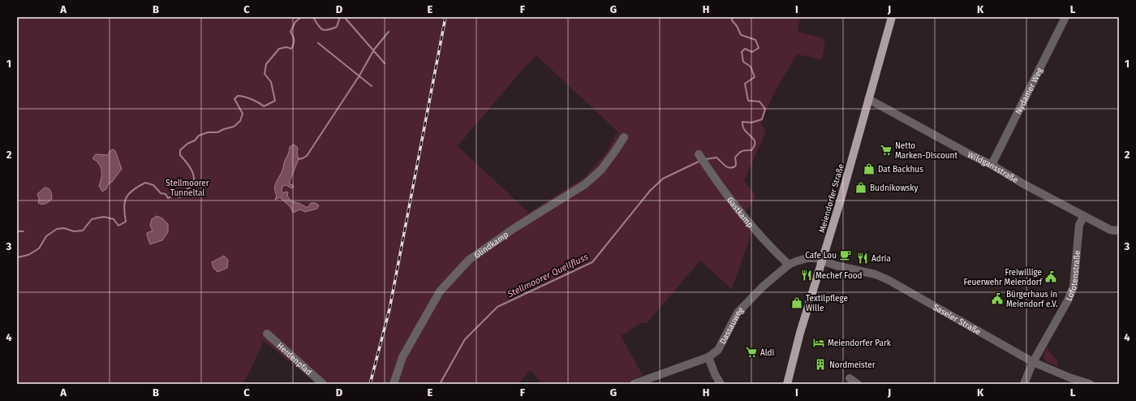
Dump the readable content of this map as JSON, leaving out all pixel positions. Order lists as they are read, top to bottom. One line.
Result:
{"streets":{"main road":["Meiendorfer Straße"],"street":["Nydamer Weg","Wildgansstraße","Gastkamp","Glindkamp","Lofotenstraße","Saseler Straße","Dassauweg","Herdenpfad"]},"crossings":[["Nydamer Weg","Wildgansstraße"],["Wildgansstraße","Meiendorfer Straße"],["Wildgansstraße","Lofotenstraße"],["Meiendorfer Straße","Saseler Straße"],["Meiendorfer Straße","Dassauweg"],["Gastkamp","Dassauweg"],["Lofotenstraße","Saseler Straße"],["Saseler Straße","Dassauweg"]],"water":["Stellmoorer Quellfluss"],"parks":["Stellmoorer Tunneltal"],"places":{"supermarket":["Netto Marken-Discount","Aldi"],"shop":["Dat Backhus","Budnikowsky","Textilpflege Wille"],"cafe":["Cafe Lou"],"restaurant":["Adria","Mechef Food"],"public building":["Freiwillige Feuerwehr Meiendorf","Bürgerhaus in Meiendorf e.V."],"hotel":["Meiendorfer Park"],"building":["Nordmeister"]},"grid":{"columns":["A","B","C","D","E","F","G","H","I","J","K","L"],"rows":["1","2","3","4"]}}
